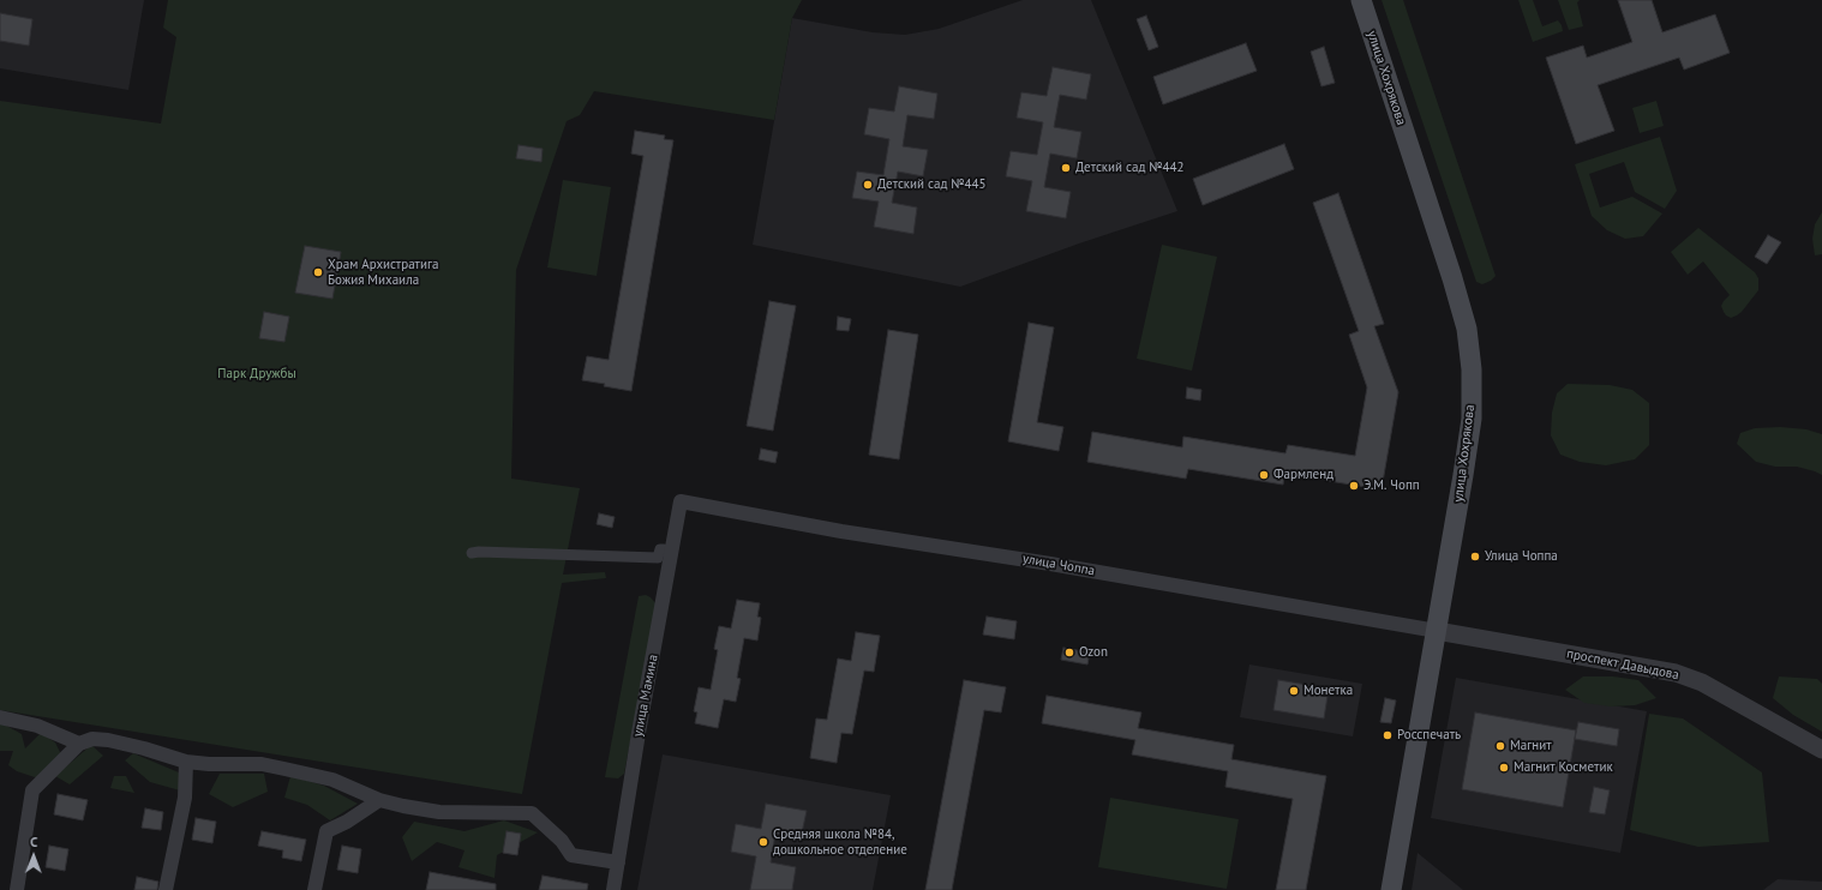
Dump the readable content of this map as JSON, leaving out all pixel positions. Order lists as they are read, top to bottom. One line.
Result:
{"streets":{"main road":["улица Хохрякова"],"street":["улица Чоппа","проспект Давыдова","улица Мамина"]},"crossings":[["улица Хохрякова","улица Чоппа"],["улица Хохрякова","проспект Давыдова"],["улица Чоппа","проспект Давыдова"],["улица Чоппа","улица Мамина"]],"parks":["Парк Дружбы"],"places":["Детский сад №442","Детский сад №445","Храм Архистратига Божия Михаила","Фармленд","Э.М. Чопп","Улица Чоппа","Ozon","Монетка","Росспечать","Магнит","Магнит Косметик","Средняя школа №84, дошкольное отделение"],"north":"top"}
